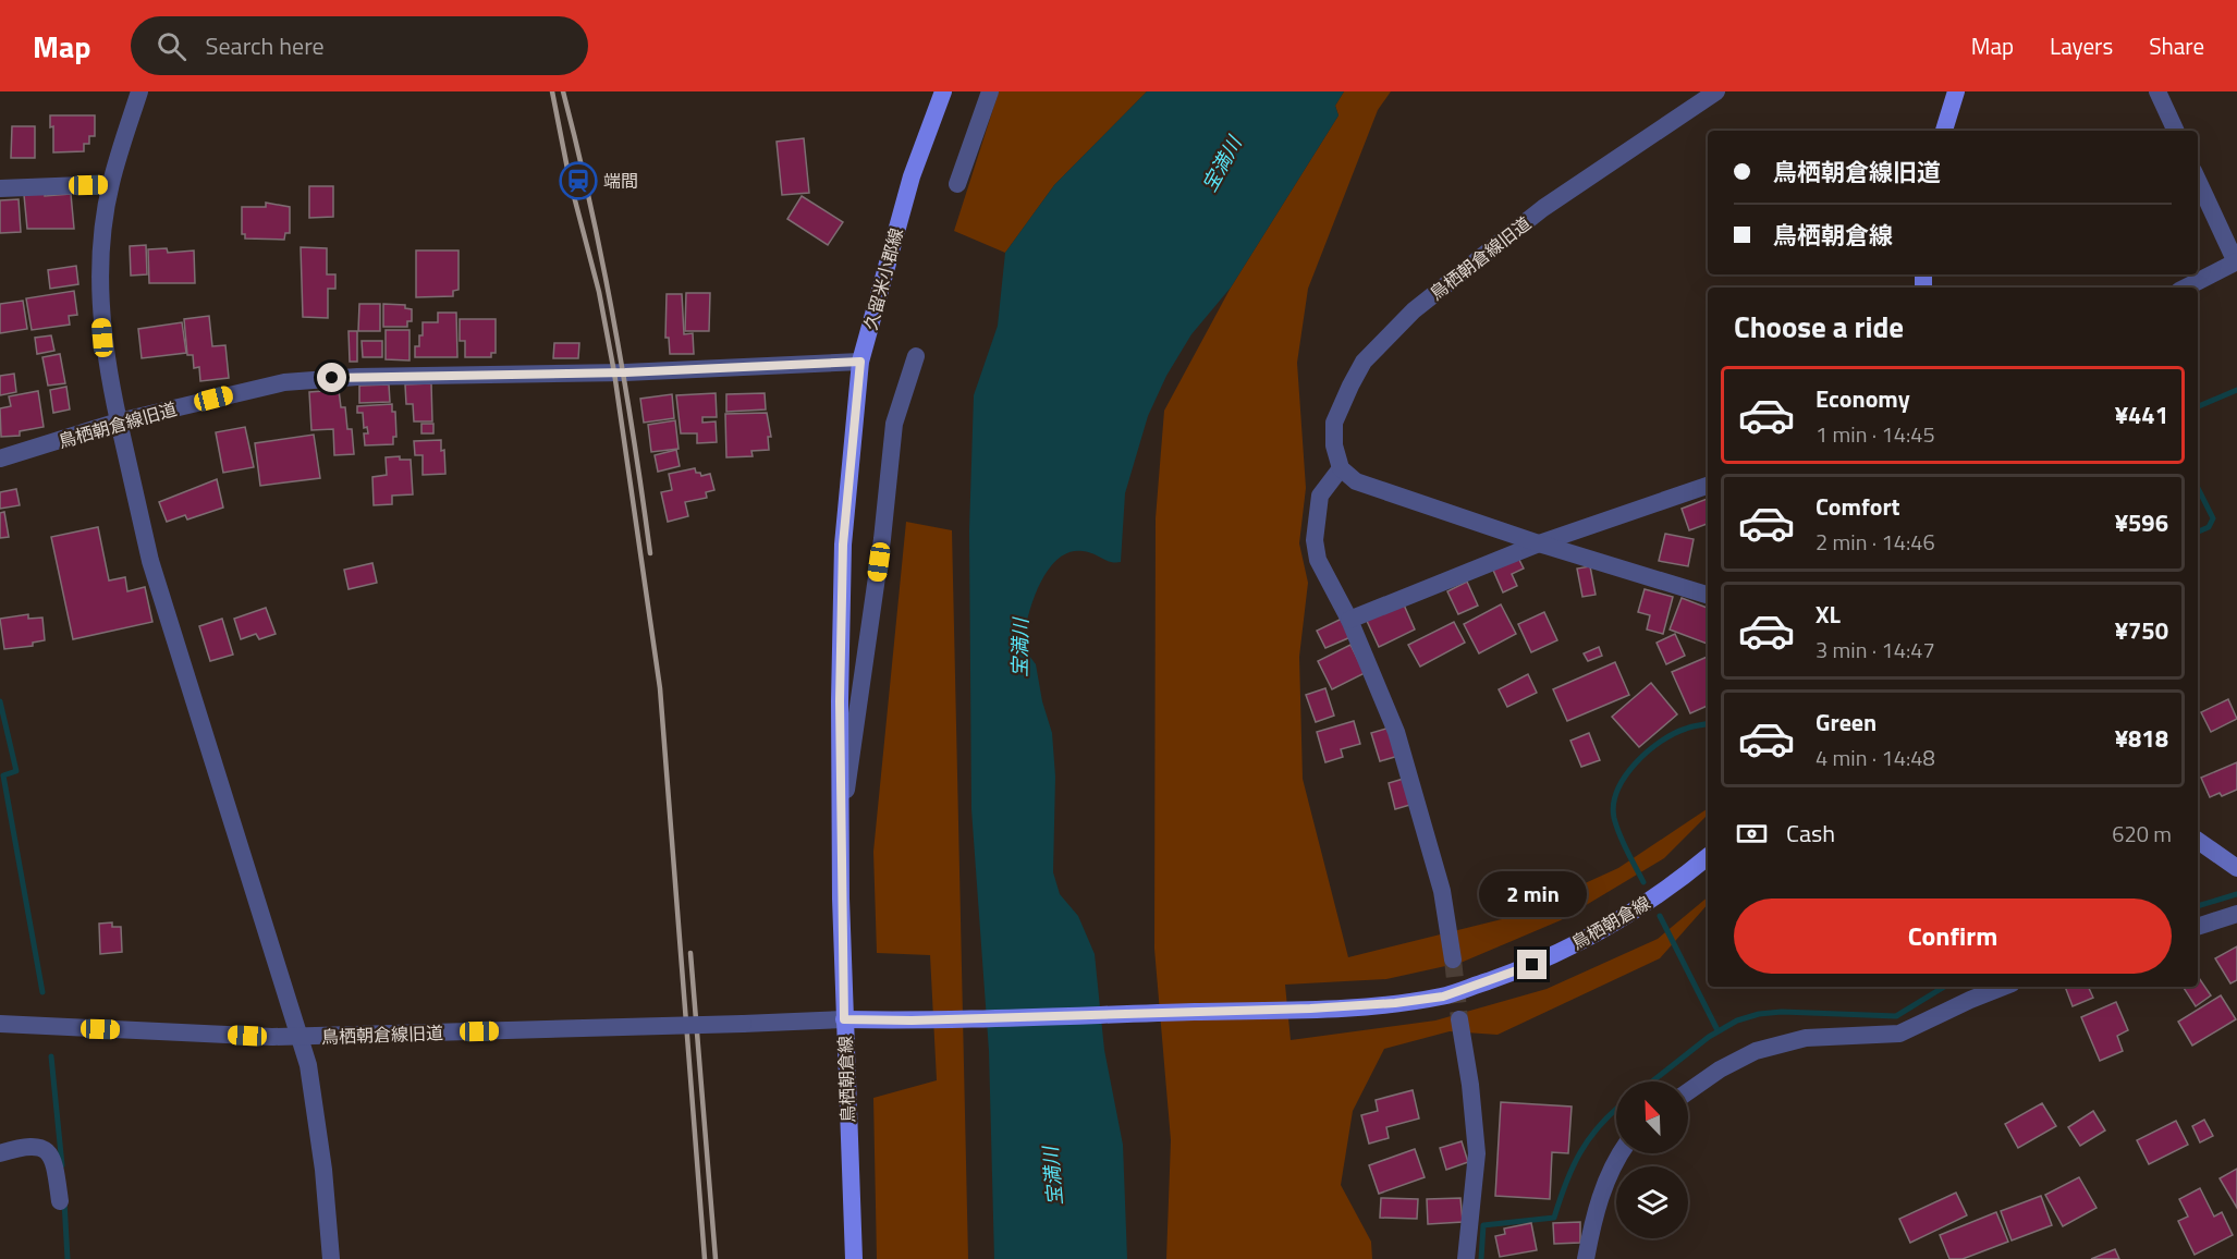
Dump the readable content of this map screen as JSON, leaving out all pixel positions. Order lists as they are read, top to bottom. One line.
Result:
{"streets":{"main road":["久留米小郡線","鳥栖朝倉線"],"street":["鳥栖朝倉線旧道"]},"crossings":[["鳥栖朝倉線旧道","久留米小郡線"],["鳥栖朝倉線旧道","鳥栖朝倉線"],["久留米小郡線","鳥栖朝倉線"]],"water":["宝満川"],"places":{"station":["端間"]},"north":"top left","page":{"header":"Map","search":"Search here","nav":["Map","Layers","Share"],"banner":["鳥栖朝倉線旧道","鳥栖朝倉線"],"heading":"Choose a ride","list":[{"name":"Economy","note":"1 min · 14:45","value":"¥441"},{"name":"Comfort","note":"2 min · 14:46","value":"¥596"},{"name":"XL","note":"3 min · 14:47","value":"¥750"},{"name":"Green","note":"4 min · 14:48","value":"¥818"}],"pay":["Cash","620 m"],"bubble":"2 min","buttons":"Confirm"}}
